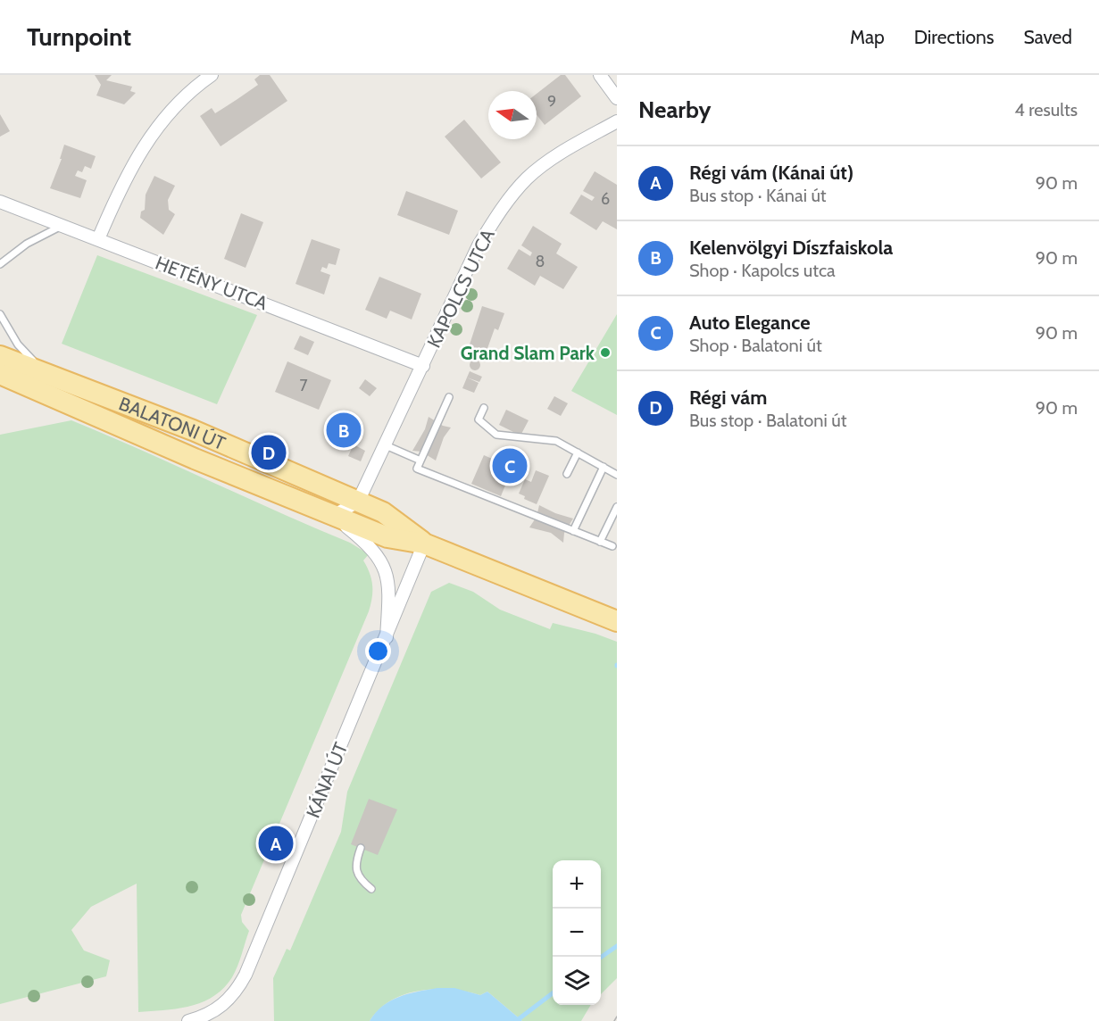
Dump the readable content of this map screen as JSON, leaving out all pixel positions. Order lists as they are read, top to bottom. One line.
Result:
{"streets":{"main road":["BALATONI ÚT"],"street":["HETÉNY UTCA","KAPOLCS UTCA","KÁNAI ÚT"]},"crossings":[["HETÉNY UTCA","KAPOLCS UTCA"],["KAPOLCS UTCA","BALATONI ÚT"],["BALATONI ÚT","KÁNAI ÚT"]],"places":["Grand Slam Park"],"house_numbers":["9","6","8","7"],"north":"left","page":{"header":"Turnpoint","nav":["Map","Directions","Saved"],"heading":["Nearby","4 results"],"list":[{"mark":"A","name":"Régi vám (Kánai út)","note":"Bus stop · Kánai út","value":"90 m"},{"mark":"B","name":"Kelenvölgyi Díszfaiskola","note":"Shop · Kapolcs utca","value":"90 m"},{"mark":"C","name":"Auto Elegance","note":"Shop · Balatoni út","value":"90 m"},{"mark":"D","name":"Régi vám","note":"Bus stop · Balatoni út","value":"90 m"}],"pins":["B","D","C","A"],"map_buttons":["+","−"]}}
